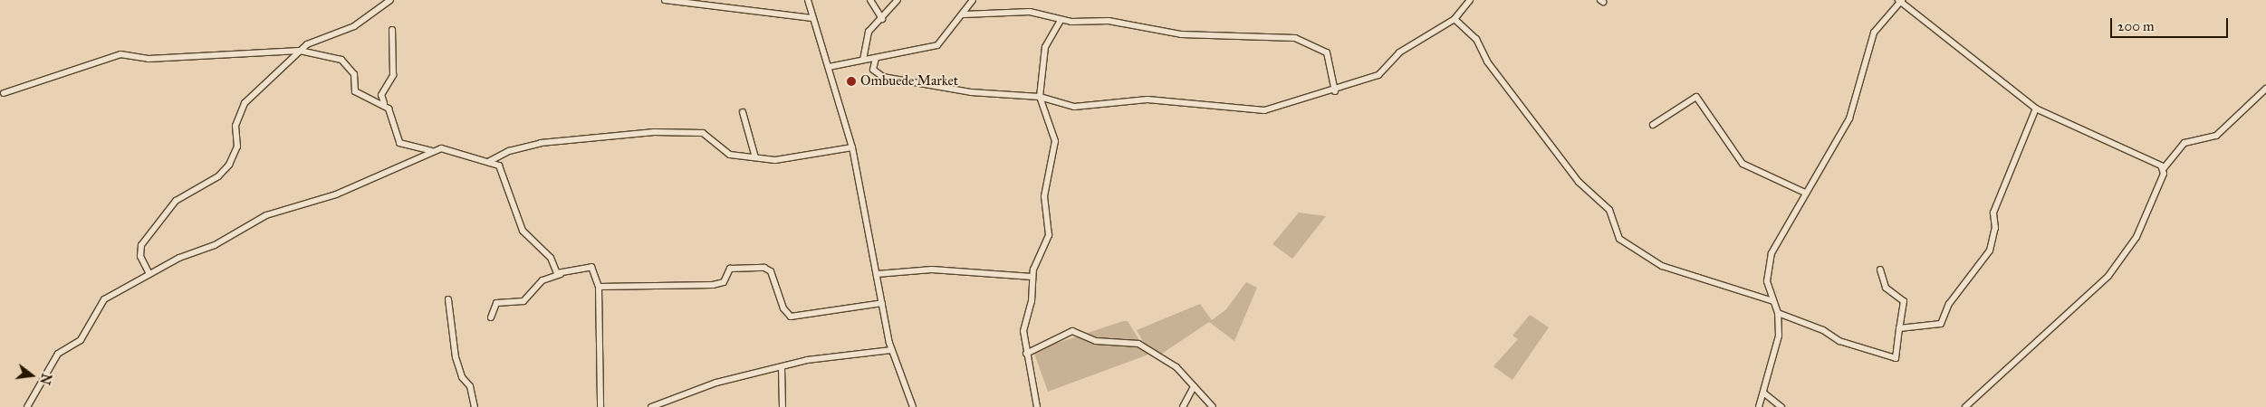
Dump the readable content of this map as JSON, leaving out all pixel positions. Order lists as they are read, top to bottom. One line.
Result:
{"places":["Ombuede Market"],"scale_bar":"200 m","north":"right"}
